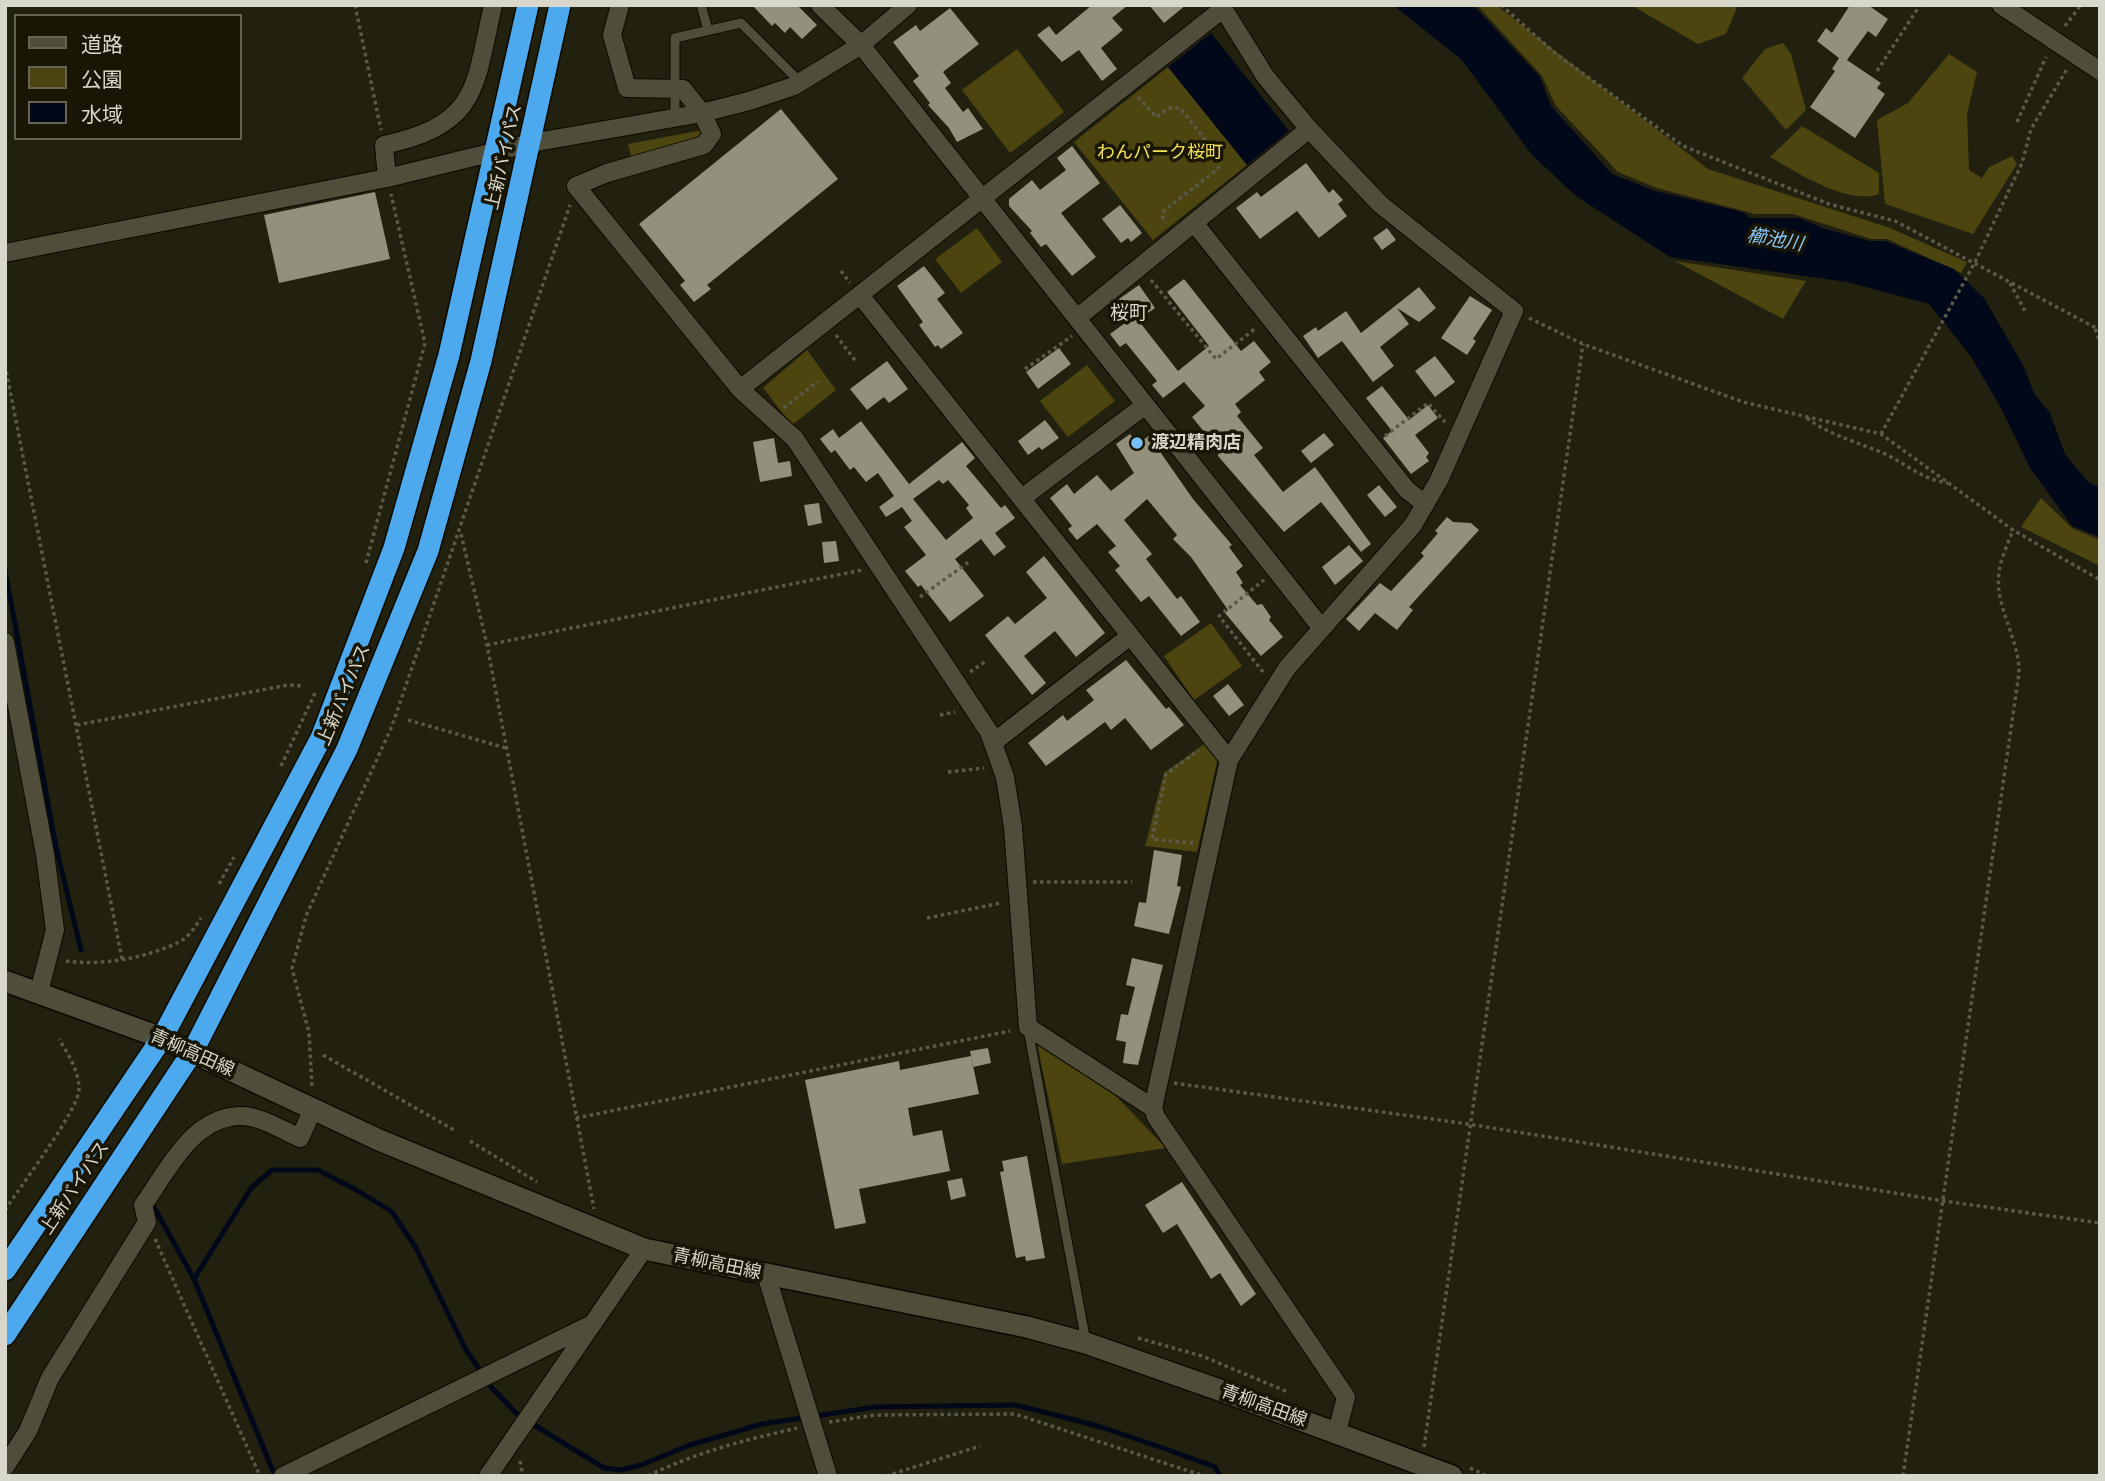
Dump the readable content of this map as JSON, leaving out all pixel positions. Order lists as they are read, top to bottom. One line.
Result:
{"streets":{"highway":["上新バイパス"],"main road":["青柳高田線"]},"crossings":[["上新バイパス","青柳高田線"]],"districts":["桜町"],"water":["櫛池川"],"parks":["わんパーク桜町"],"places":["渡辺精肉店"],"legend":["道路","公園","水域"]}
